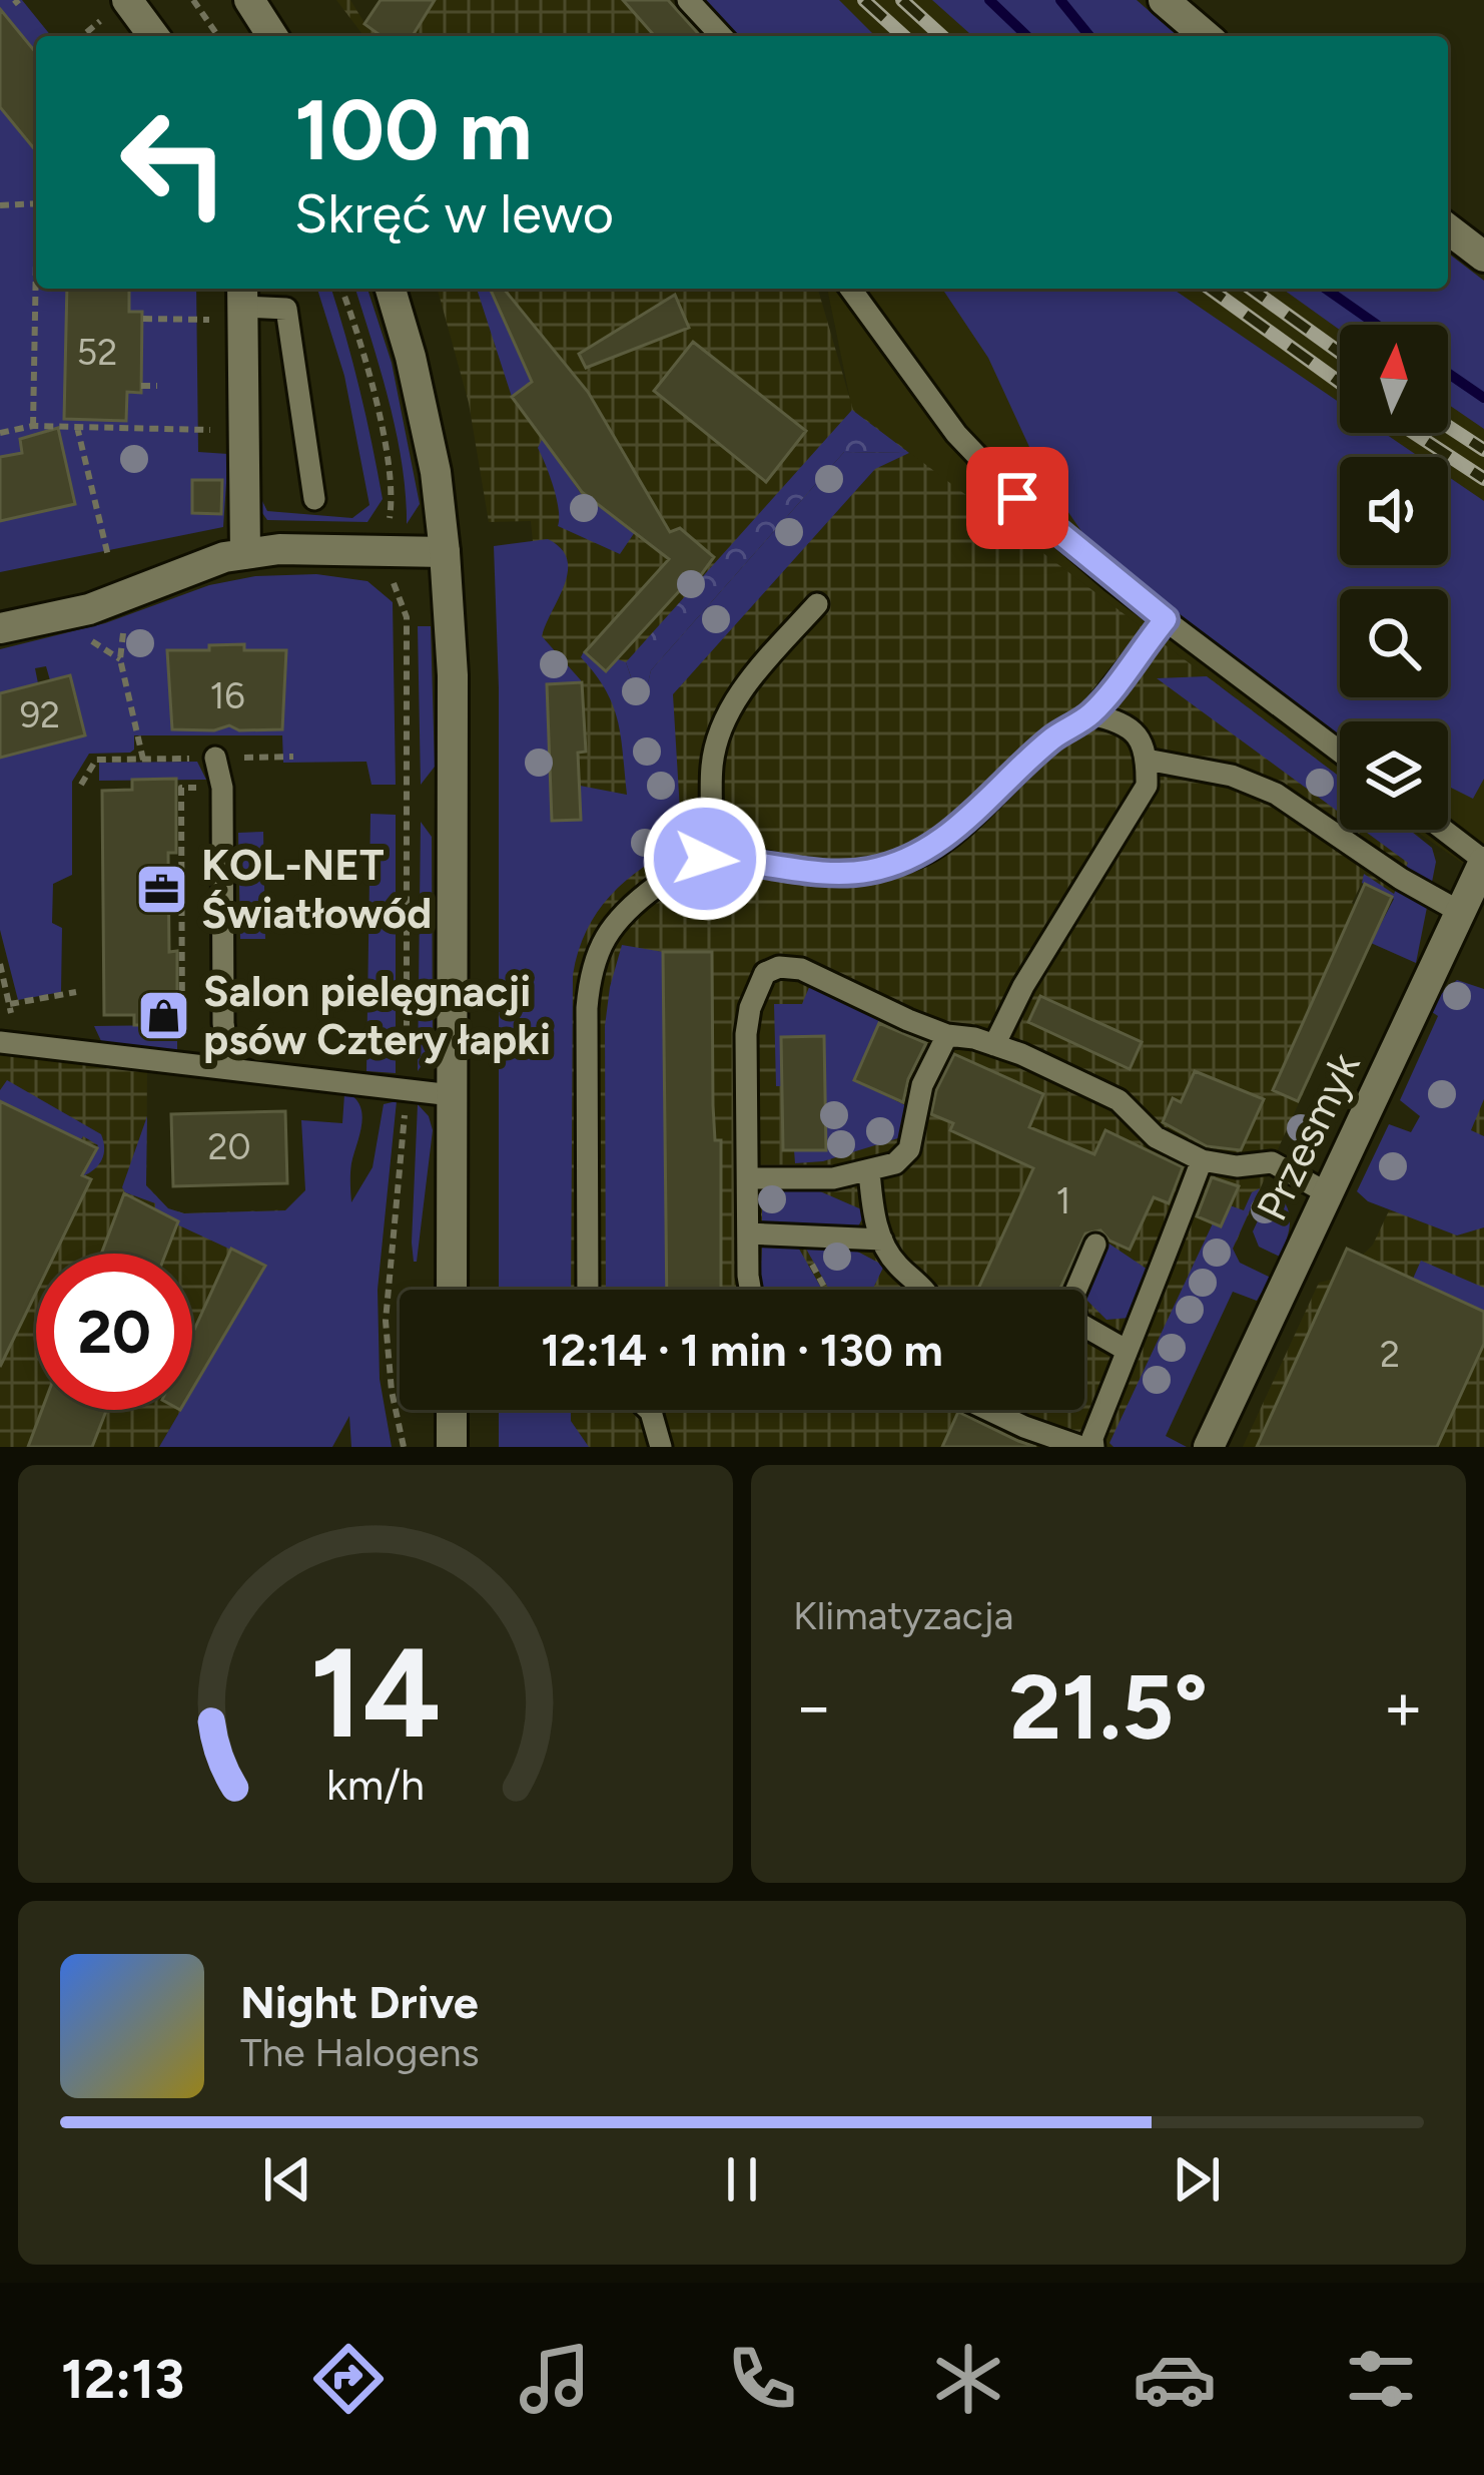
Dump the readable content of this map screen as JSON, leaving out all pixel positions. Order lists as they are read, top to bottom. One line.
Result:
{"streets":{"street":["Przesmyk"]},"places":{"office":["KOL-NET Światłowód"],"shop":["Salon pielęgnacji psów Cztery łapki"]},"house_numbers":["52","16","92","20","1","2"],"north":"top","page":{"turn":["100 m","Skręć w lewo"],"limit":"20","trip":"12:14 · 1 min · 130 m","tile":"Klimatyzacja","heat":["−","21.5°","+"],"song":["Night Drive","The Halogens"],"tabs":"12:13","gauge":["14","km/h"]}}
